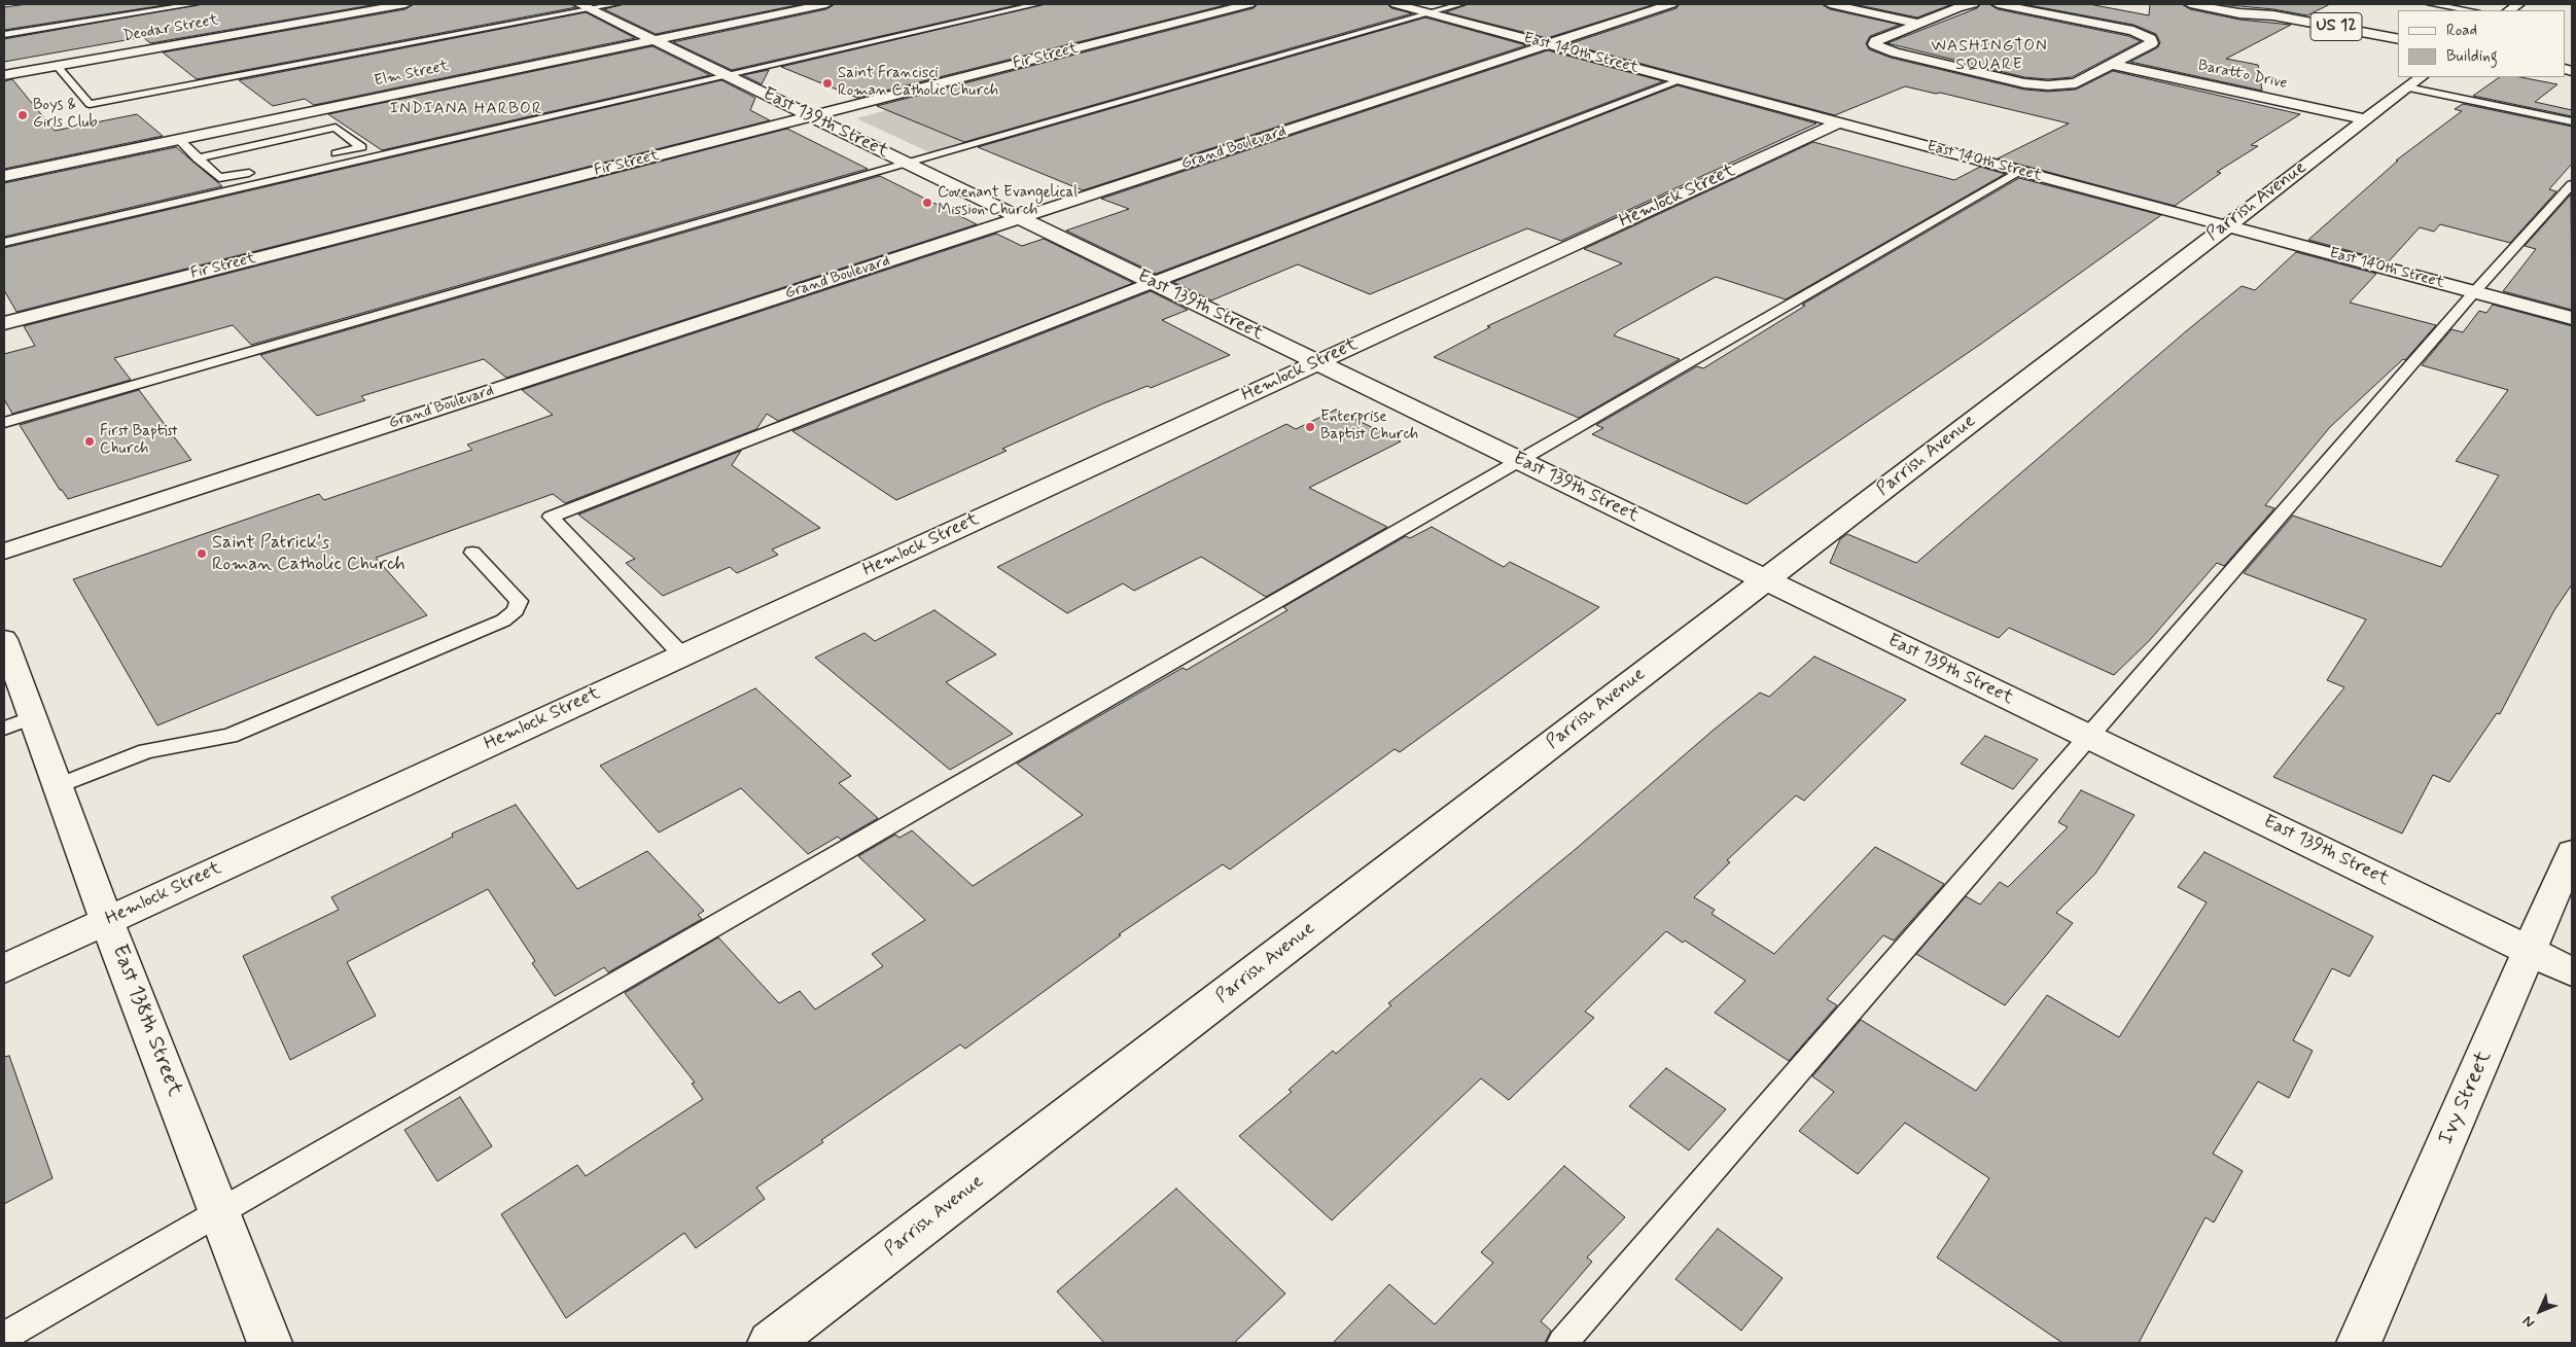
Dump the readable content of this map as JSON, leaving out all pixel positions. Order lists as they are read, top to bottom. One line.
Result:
{"streets":{"street":["US 12","Deodar Street","East 140th Street","Fir Street","Elm Street","Baratto Drive","East 139th Street","Grand Boulevard","Hemlock Street","Parrish Avenue","East 138th Street","Ivy Street"]},"crossings":[["East 140th Street","Grand Boulevard"],["East 140th Street","Hemlock Street"],["East 140th Street","Parrish Avenue"],["Fir Street","East 139th Street"],["Elm Street","East 139th Street"],["Baratto Drive","Parrish Avenue"],["East 139th Street","Grand Boulevard"],["East 139th Street","Hemlock Street"],["East 139th Street","Parrish Avenue"],["East 139th Street","Ivy Street"],["Hemlock Street","East 138th Street"]],"districts":["WASHINGTON SQUARE","INDIANA HARBOR"],"places":["Saint Francisci Roman Catholic Church","Boys & Girls Club","Covenant Evangelical Mission Church","Enterprise Baptist Church","First Baptist Church","Saint Patrick's Roman Catholic Church"],"legend":["Road","Building"],"north":"bottom left"}
